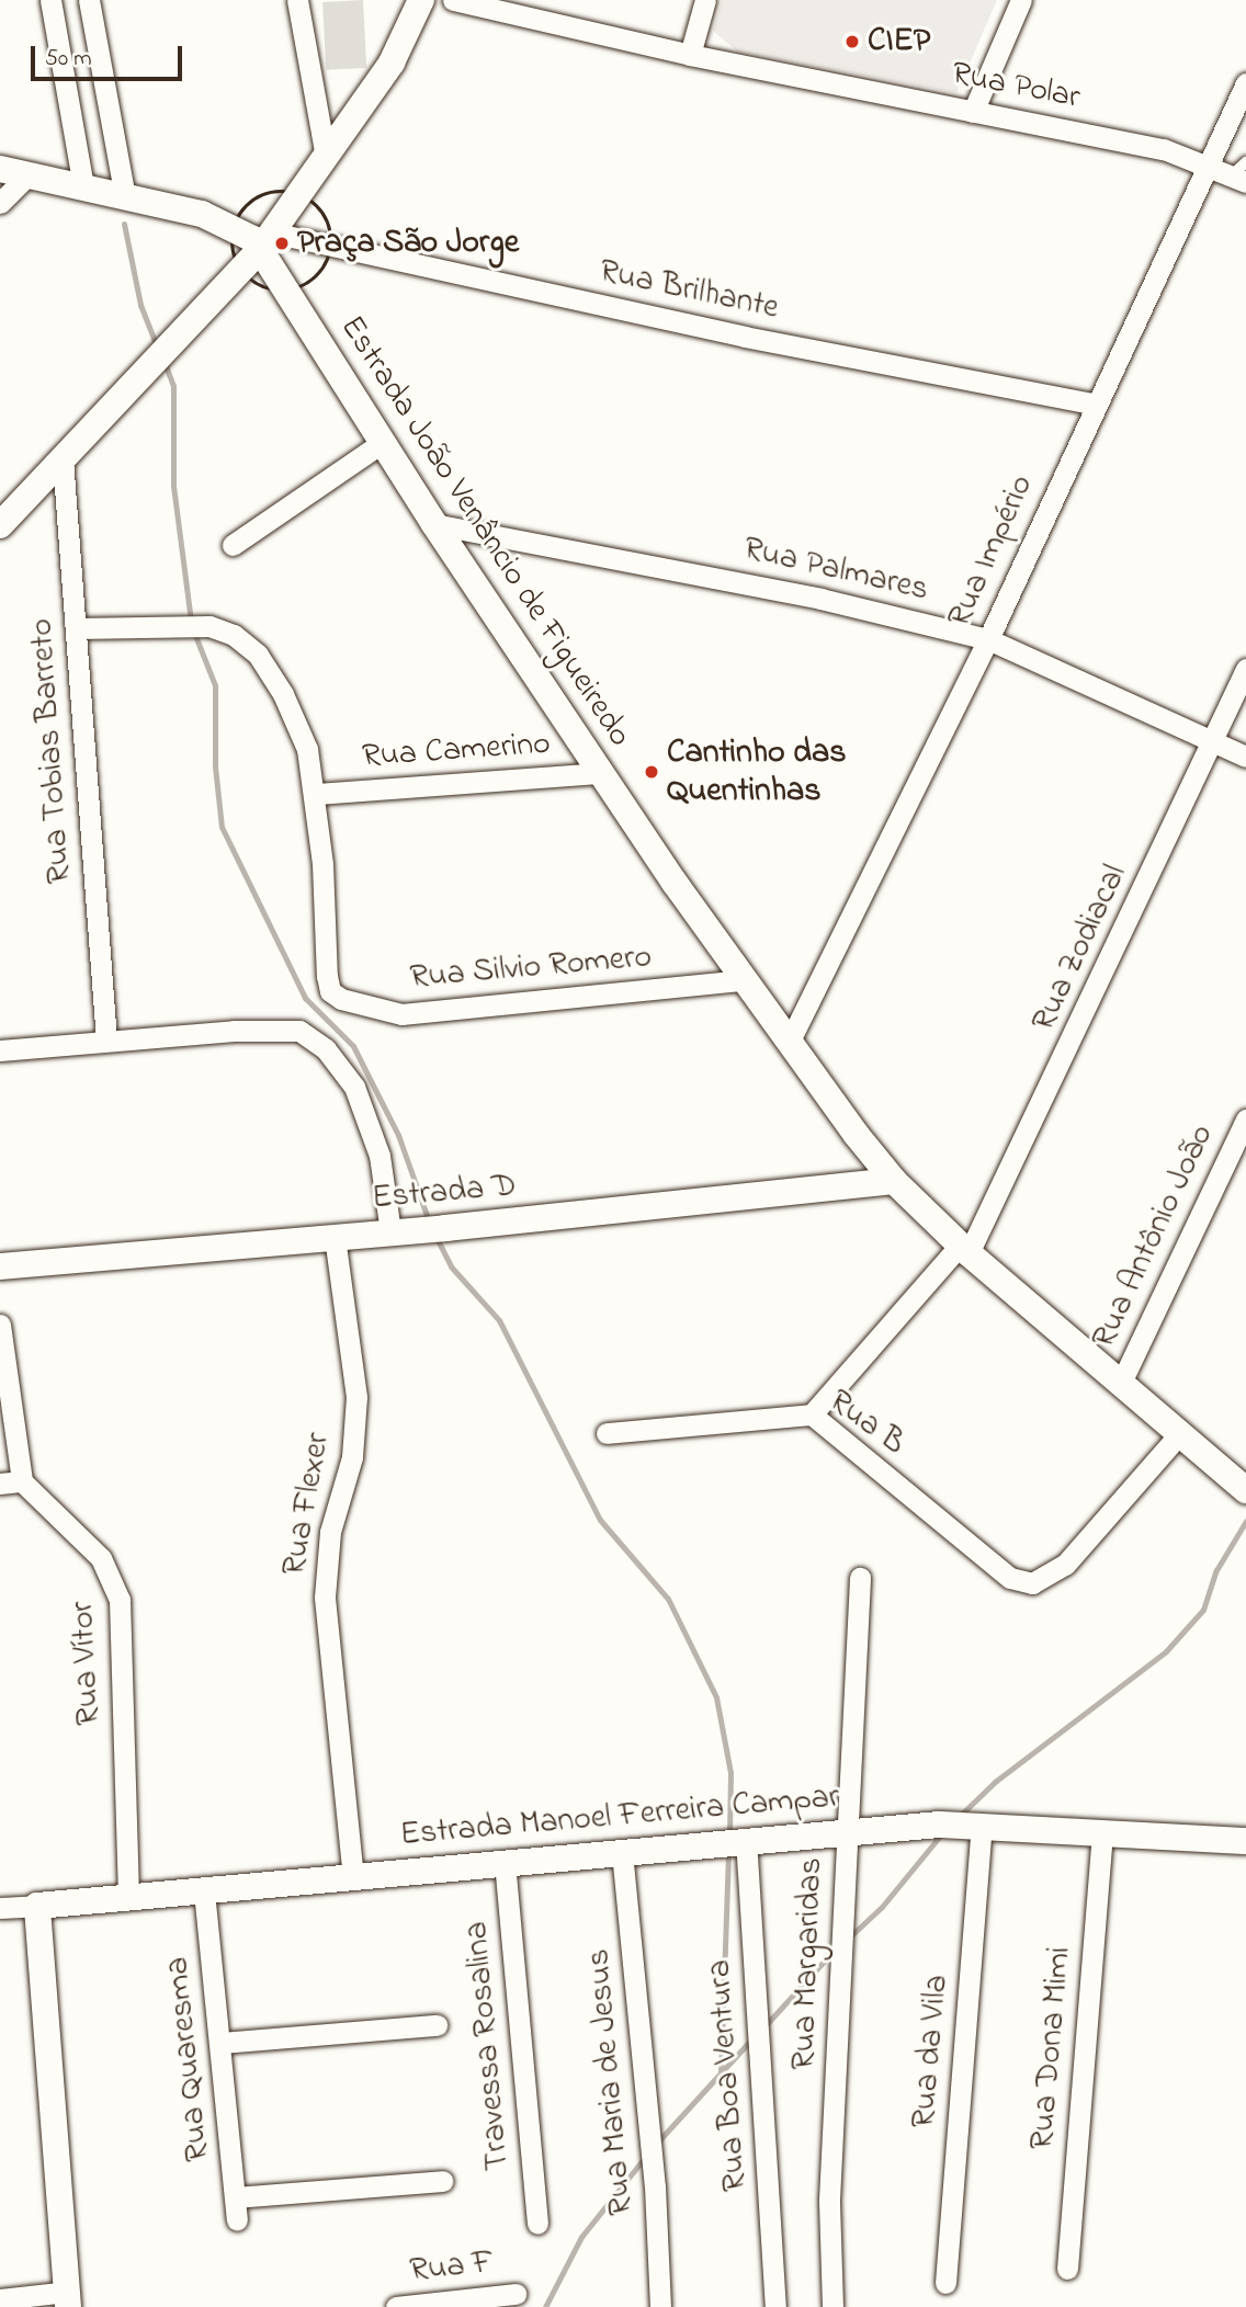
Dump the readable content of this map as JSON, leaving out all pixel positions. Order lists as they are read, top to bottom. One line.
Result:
{"streets":{"street":["Rua Polar","Rua Brilhante","Estrada João Venâncio de Figueiredo","Rua Império","Rua Palmares","Rua Tobias Barreto","Rua Camerino","Rua Zodiacal","Rua Silvio Romero","Estrada D","Rua Antônio João","Rua B","Rua Flexer","Rua Vítor","Estrada Manoel Ferreira Campar","Rua Margaridas","Travessa Rosalina","Rua Dona Mimi","Rua da Vila","Rua Quaresma","Rua Boa Ventura","Rua Maria de Jesus","Rua F"]},"crossings":[["Rua Polar","Rua Império"],["Rua Brilhante","Estrada João Venâncio de Figueiredo"],["Rua Brilhante","Rua Império"],["Estrada João Venâncio de Figueiredo","Rua Império"],["Estrada João Venâncio de Figueiredo","Rua Palmares"],["Estrada João Venâncio de Figueiredo","Rua Camerino"],["Estrada João Venâncio de Figueiredo","Rua Zodiacal"],["Estrada João Venâncio de Figueiredo","Rua Silvio Romero"],["Estrada João Venâncio de Figueiredo","Estrada D"],["Estrada João Venâncio de Figueiredo","Rua Antônio João"],["Estrada João Venâncio de Figueiredo","Rua B"],["Rua Império","Rua Palmares"],["Rua Palmares","Rua Zodiacal"],["Rua Camerino","Rua Silvio Romero"],["Rua Zodiacal","Rua B"],["Estrada D","Rua Flexer"],["Rua Flexer","Estrada Manoel Ferreira Campar"],["Rua Vítor","Estrada Manoel Ferreira Campar"],["Estrada Manoel Ferreira Campar","Rua Margaridas"],["Estrada Manoel Ferreira Campar","Travessa Rosalina"],["Estrada Manoel Ferreira Campar","Rua Dona Mimi"],["Estrada Manoel Ferreira Campar","Rua da Vila"],["Estrada Manoel Ferreira Campar","Rua Quaresma"],["Estrada Manoel Ferreira Campar","Rua Boa Ventura"],["Estrada Manoel Ferreira Campar","Rua Maria de Jesus"]],"places":["CIEP","Praça São Jorge","Cantinho das Quentinhas"],"scale_bar":"50 m"}
